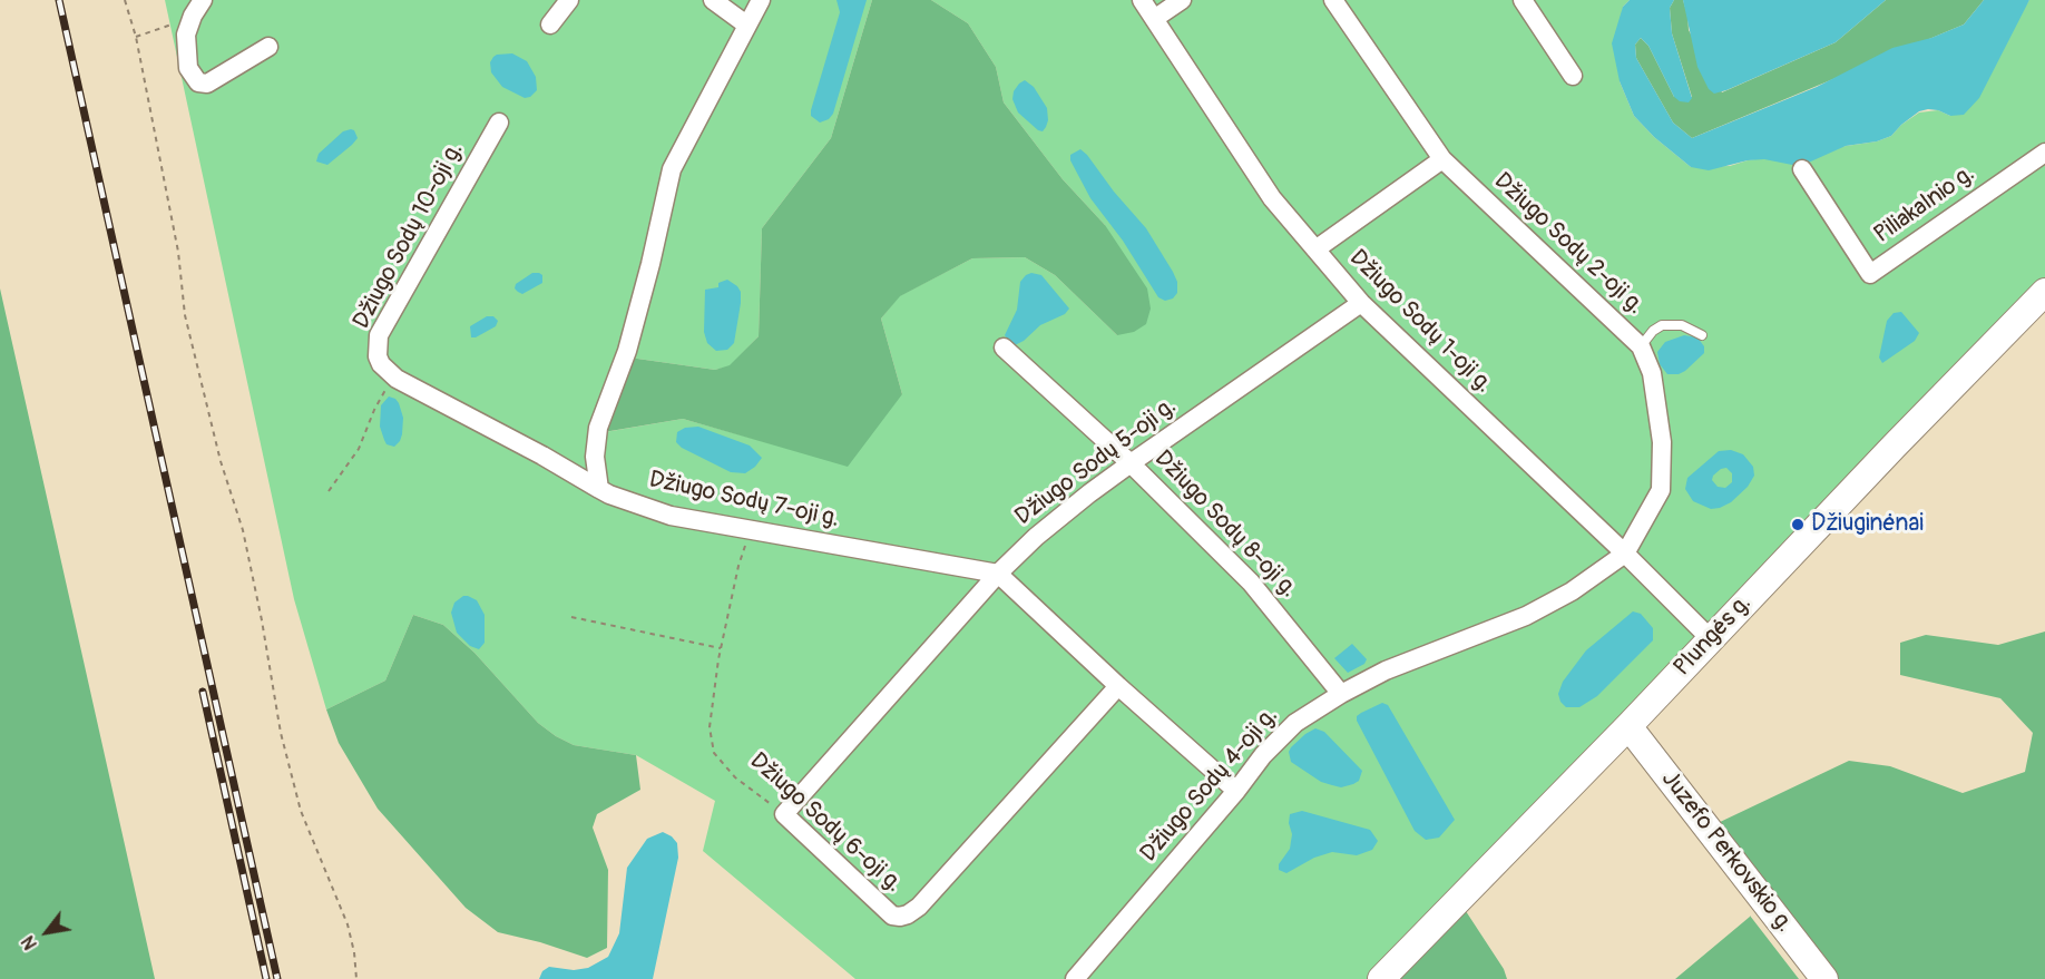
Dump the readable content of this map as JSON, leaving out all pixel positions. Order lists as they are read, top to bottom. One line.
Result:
{"streets":{"main road":["Plungės g.","Juzefo Perkovskio g."],"street":["Piliakalnio g.","Džiugo Sodų 10-oji g.","Džiugo Sodų 2-oji g.","Džiugo Sodų 1-oji g.","Džiugo Sodų 5-oji g.","Džiugo Sodų 7-oji g.","Džiugo Sodų 8-oji g.","Džiugo Sodų 4-oji g.","Džiugo Sodų 6-oji g."]},"crossings":[["Džiugo Sodų 10-oji g.","Džiugo Sodų 7-oji g."],["Džiugo Sodų 2-oji g.","Džiugo Sodų 1-oji g."],["Džiugo Sodų 2-oji g.","Džiugo Sodų 4-oji g."],["Džiugo Sodų 1-oji g.","Džiugo Sodų 5-oji g."],["Džiugo Sodų 1-oji g.","Plungės g."],["Džiugo Sodų 1-oji g.","Džiugo Sodų 4-oji g."],["Džiugo Sodų 5-oji g.","Džiugo Sodų 7-oji g."],["Džiugo Sodų 5-oji g.","Džiugo Sodų 8-oji g."],["Džiugo Sodų 5-oji g.","Džiugo Sodų 6-oji g."],["Džiugo Sodų 7-oji g.","Džiugo Sodų 6-oji g."],["Džiugo Sodų 8-oji g.","Džiugo Sodų 4-oji g."],["Plungės g.","Juzefo Perkovskio g."]],"places":["Džiuginėnai"],"north":"bottom left"}
